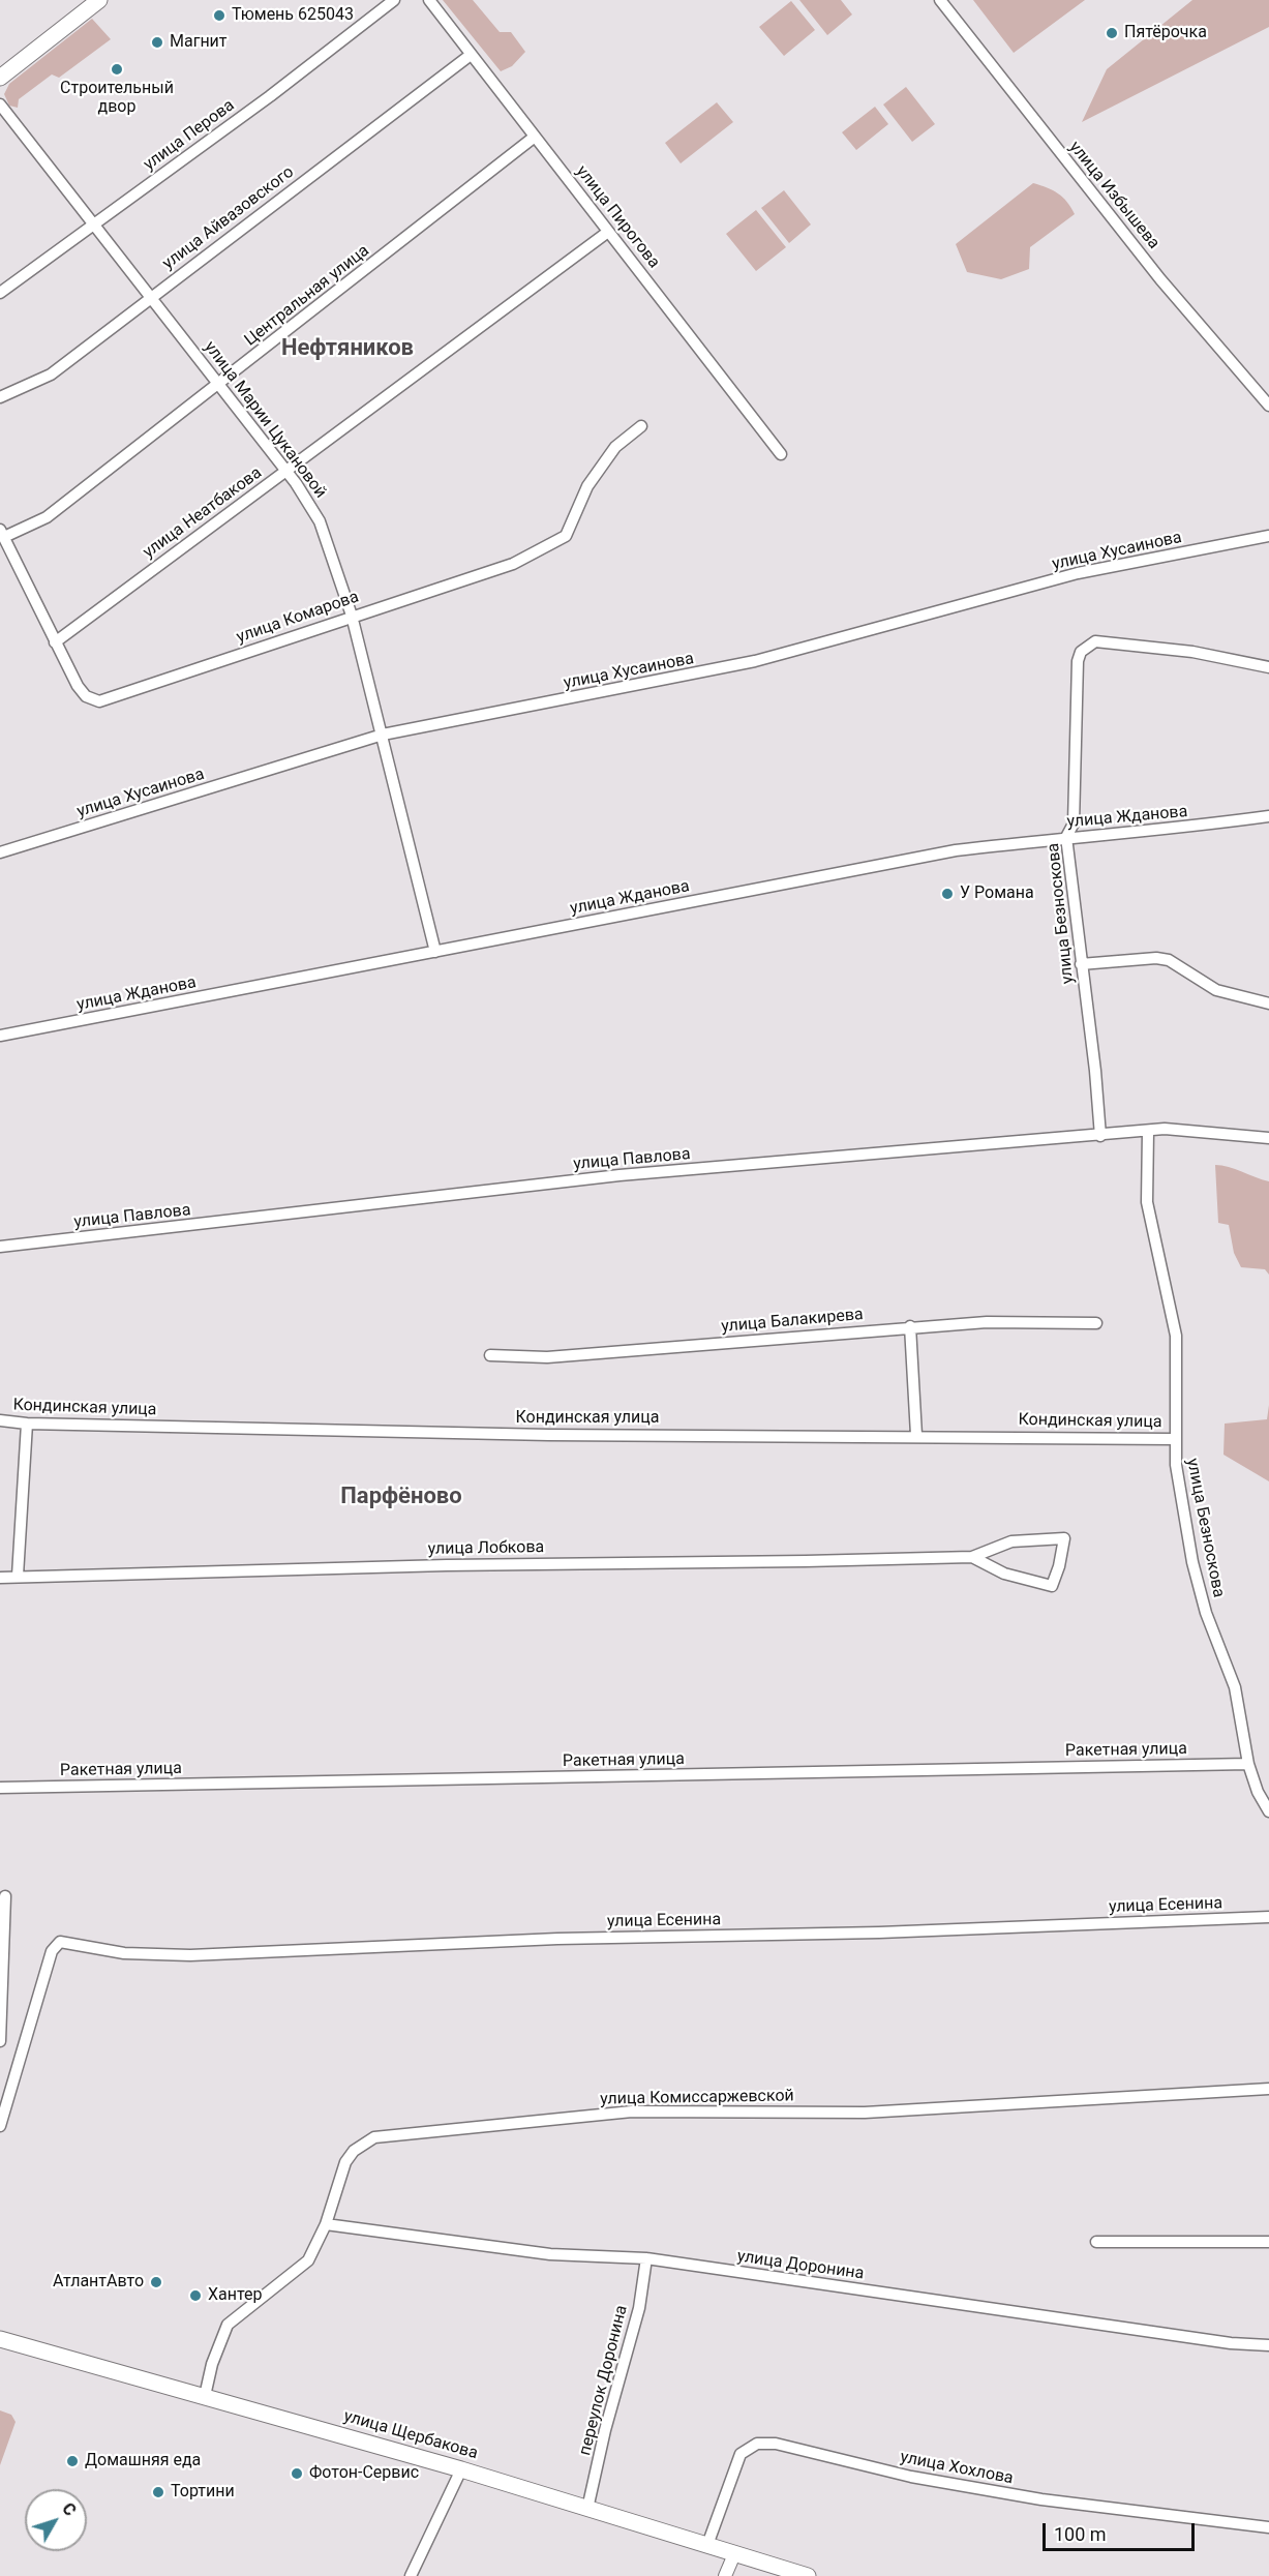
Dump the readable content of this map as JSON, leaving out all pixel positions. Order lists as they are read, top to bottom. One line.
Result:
{"streets":{"main road":["улица Щербакова"],"street":["улица Перова","улица Избышева","улица Пирогова","улица Айвазовского","Центральная улица","улица Марии Цукановой","улица Неатбакова","улица Хусаинова","улица Комарова","улица Жданова","улица Безноскова","улица Павлова","улица Балакирева","Кондинская улица","улица Лобкова","Ракетная улица","улица Есенина","улица Комиссаржевской","улица Доронина","переулок Доронина","улица Хохлова"]},"crossings":[["улица Перова","улица Марии Цукановой"],["улица Пирогова","улица Айвазовского"],["улица Пирогова","Центральная улица"],["улица Пирогова","улица Неатбакова"],["улица Айвазовского","улица Марии Цукановой"],["Центральная улица","улица Марии Цукановой"],["Центральная улица","улица Комарова"],["улица Марии Цукановой","улица Неатбакова"],["улица Марии Цукановой","улица Хусаинова"],["улица Марии Цукановой","улица Комарова"],["улица Марии Цукановой","улица Жданова"],["улица Неатбакова","улица Комарова"],["улица Жданова","улица Безноскова"],["улица Безноскова","улица Павлова"],["улица Безноскова","Кондинская улица"],["улица Безноскова","Ракетная улица"],["улица Комиссаржевской","улица Доронина"],["улица Комиссаржевской","улица Щербакова"],["улица Доронина","переулок Доронина"],["переулок Доронина","улица Щербакова"],["улица Щербакова","улица Хохлова"]],"districts":["Нефтяников","Парфёново"],"places":["Тюмень 625043","Пятёрочка","Магнит","Строительный двор","У Романа","АтлантАвто","Хантер","Домашняя еда","Фотон-Сервис","Тортини"],"scale_bar":"100 m","north":"top right"}
